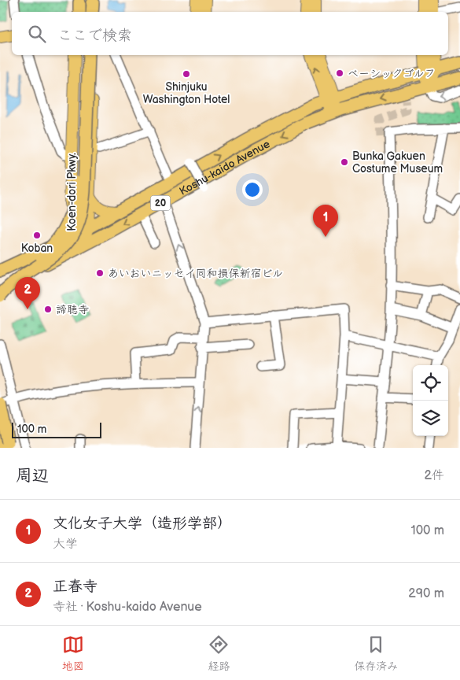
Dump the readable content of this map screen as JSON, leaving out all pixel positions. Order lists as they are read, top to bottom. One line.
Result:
{"streets":{"highway":["Koshu-kaido Avenue","20"],"main road":["Koen-dori Pkwy."]},"crossings":[["Koshu-kaido Avenue","Koen-dori Pkwy."]],"places":["ベーシックゴルフ","Shinjuku Washington Hotel","Bunka Gakuen Costume Museum","Koban","あいおいニッセイ同和損保新宿ビル","諦聴寺"],"scale_bar":"100 m","page":{"search":"ここで検索","pins":["1","2"],"scale":"100 m","heading":["周辺","2件"],"list":[{"mark":"1","name":"文化女子大学（造形学部）","note":"大学","value":"100 m"},{"mark":"2","name":"正春寺","note":"寺社 · Koshu-kaido Avenue","value":"290 m"}],"nav":["地図","経路","保存済み"]}}
